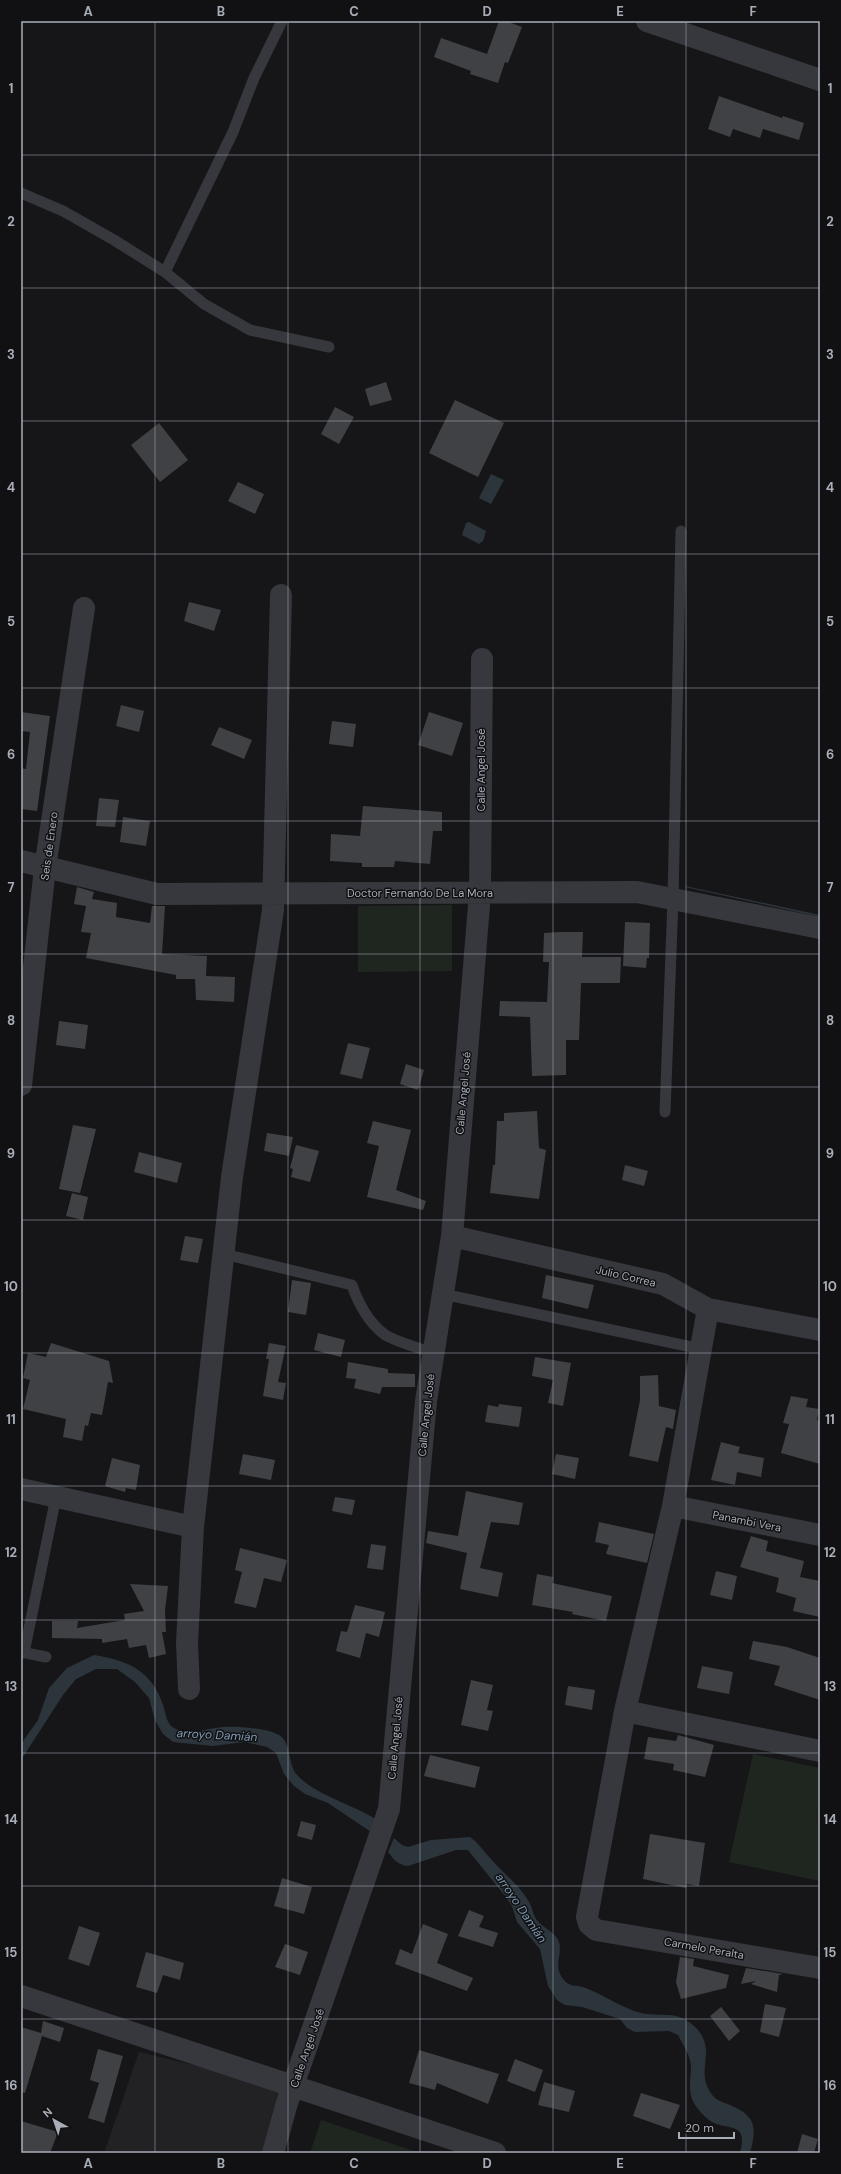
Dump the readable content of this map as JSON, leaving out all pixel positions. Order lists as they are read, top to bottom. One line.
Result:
{"streets":{"street":["Calle Angel José","Seis de Enero","Doctor Fernando De La Mora","Julio Correa","Panambi Vera","Carmelo Peralta"]},"crossings":[["Calle Angel José","Doctor Fernando De La Mora"],["Calle Angel José","Julio Correa"],["Seis de Enero","Doctor Fernando De La Mora"]],"water":["arroyo Damián"],"scale_bar":"20 m","north":"top left","grid":{"columns":["A","B","C","D","E","F"],"rows":["1","2","3","4","5","6","7","8","9","10","11","12","13","14","15","16"]}}
